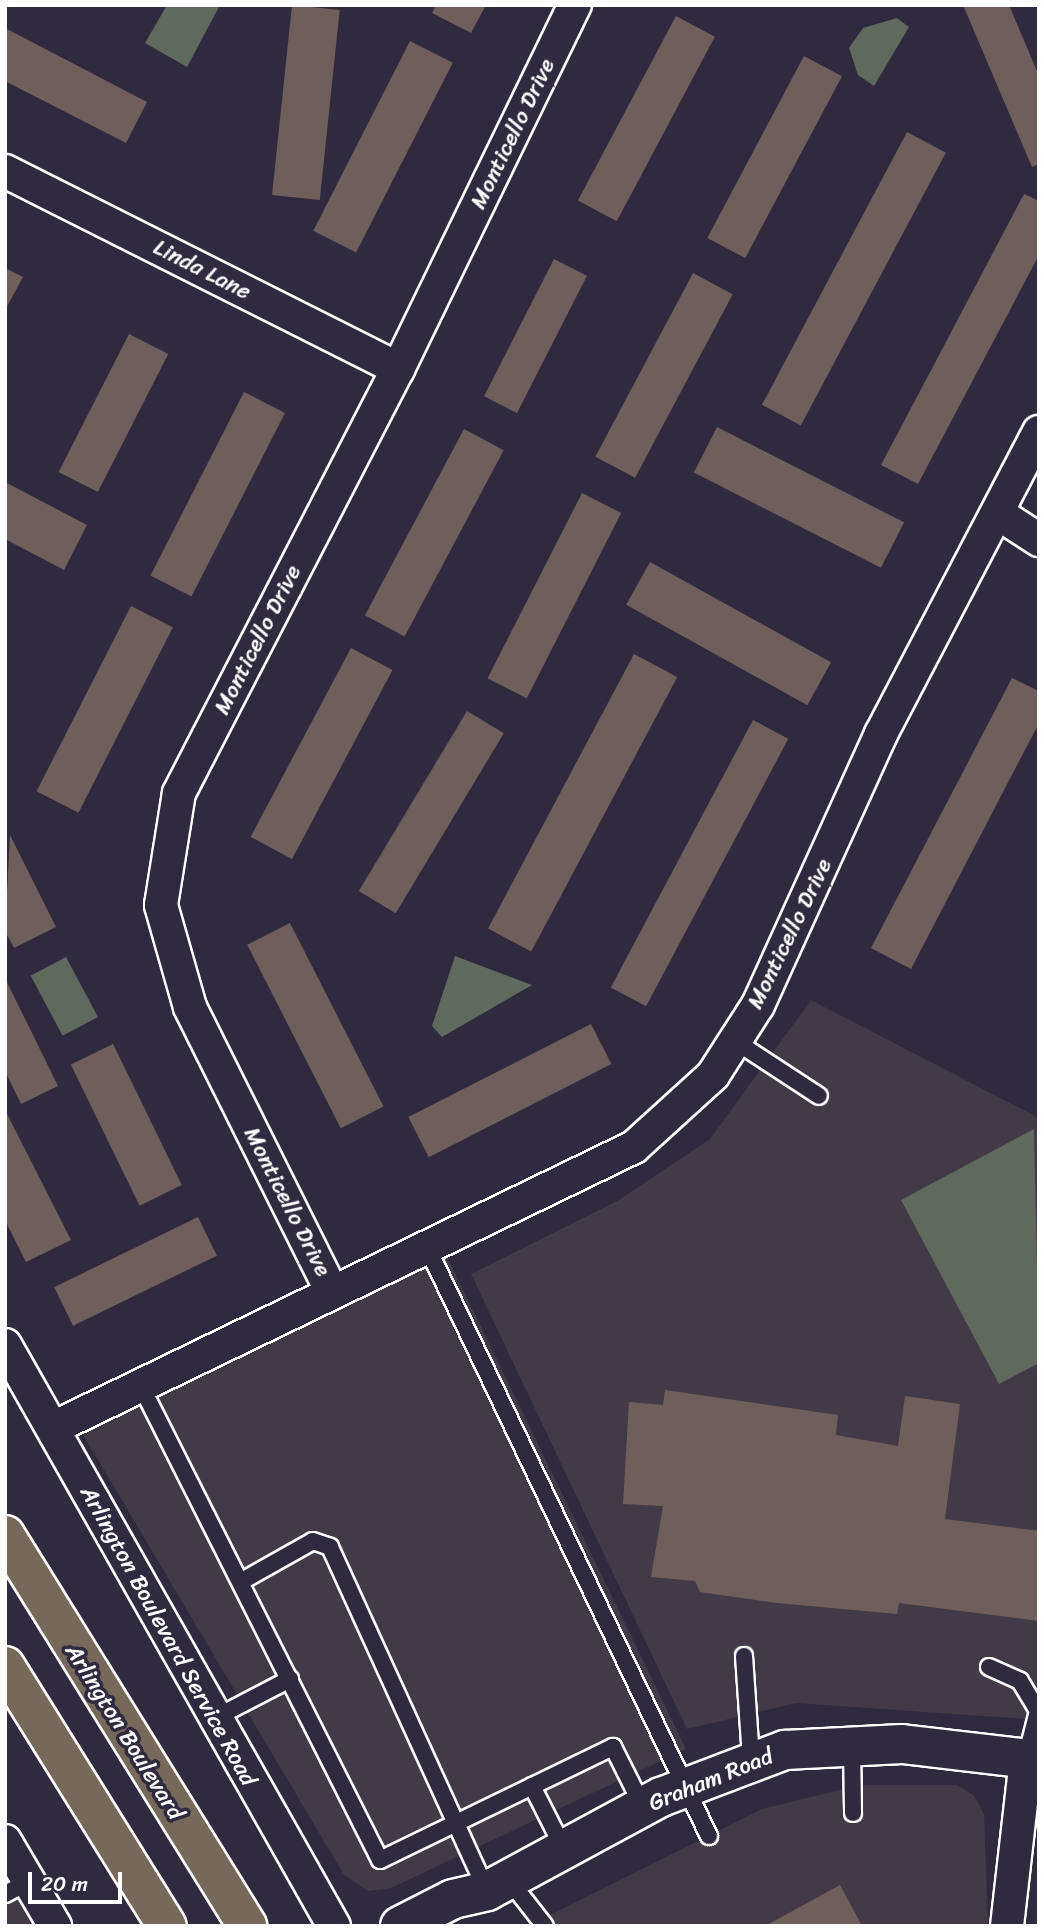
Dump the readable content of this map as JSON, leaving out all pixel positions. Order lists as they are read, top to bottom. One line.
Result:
{"streets":{"highway":["Arlington Boulevard"],"street":["Monticello Drive","Linda Lane","Arlington Boulevard Service Road","Graham Road"]},"crossings":[["Monticello Drive","Linda Lane"],["Monticello Drive","Arlington Boulevard Service Road"]],"scale_bar":"20 m"}
